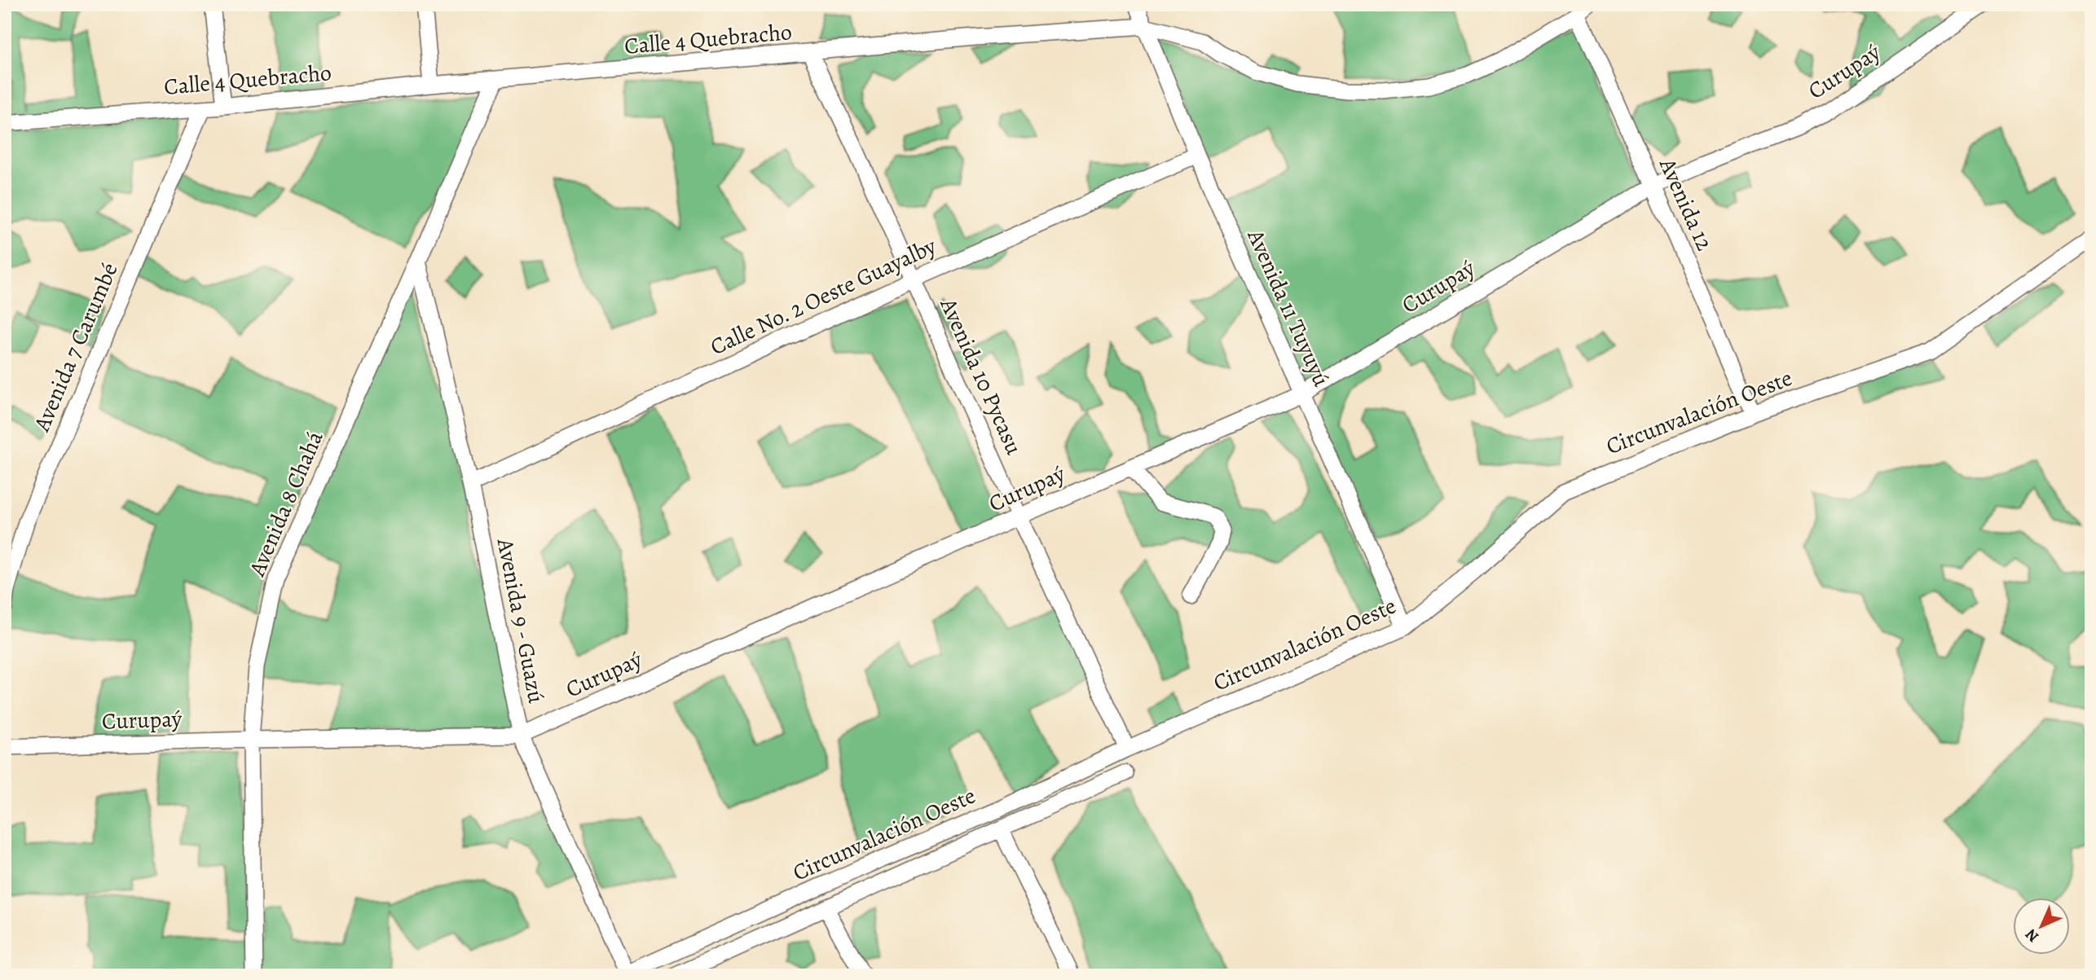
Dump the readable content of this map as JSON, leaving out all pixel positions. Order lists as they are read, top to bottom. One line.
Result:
{"streets":{"street":["Calle 4 Quebracho","Curupa´y","Avenida 12","Calle No. 2 Oeste Guayalby","Avenida 11 Tuyuyú","Avenida 7 Carumbé","Avenida 10 Pycasu","Circunvalación Oeste","Avenida 8 Chahá","Avenida 9 - Guazú"]},"crossings":[["Calle 4 Quebracho","Avenida 12"],["Calle 4 Quebracho","Avenida 11 Tuyuyú"],["Calle 4 Quebracho","Avenida 7 Carumbé"],["Calle 4 Quebracho","Avenida 10 Pycasu"],["Calle 4 Quebracho","Avenida 8 Chahá"],["Curupa´y","Avenida 12"],["Curupa´y","Avenida 11 Tuyuyú"],["Curupa´y","Avenida 10 Pycasu"],["Curupa´y","Avenida 8 Chahá"],["Curupa´y","Avenida 9 - Guazú"],["Avenida 12","Circunvalación Oeste"],["Calle No. 2 Oeste Guayalby","Avenida 11 Tuyuyú"],["Calle No. 2 Oeste Guayalby","Avenida 10 Pycasu"],["Calle No. 2 Oeste Guayalby","Avenida 9 - Guazú"],["Avenida 11 Tuyuyú","Circunvalación Oeste"],["Avenida 10 Pycasu","Circunvalación Oeste"],["Circunvalación Oeste","Avenida 9 - Guazú"],["Avenida 8 Chahá","Avenida 9 - Guazú"]],"north":"bottom left"}
